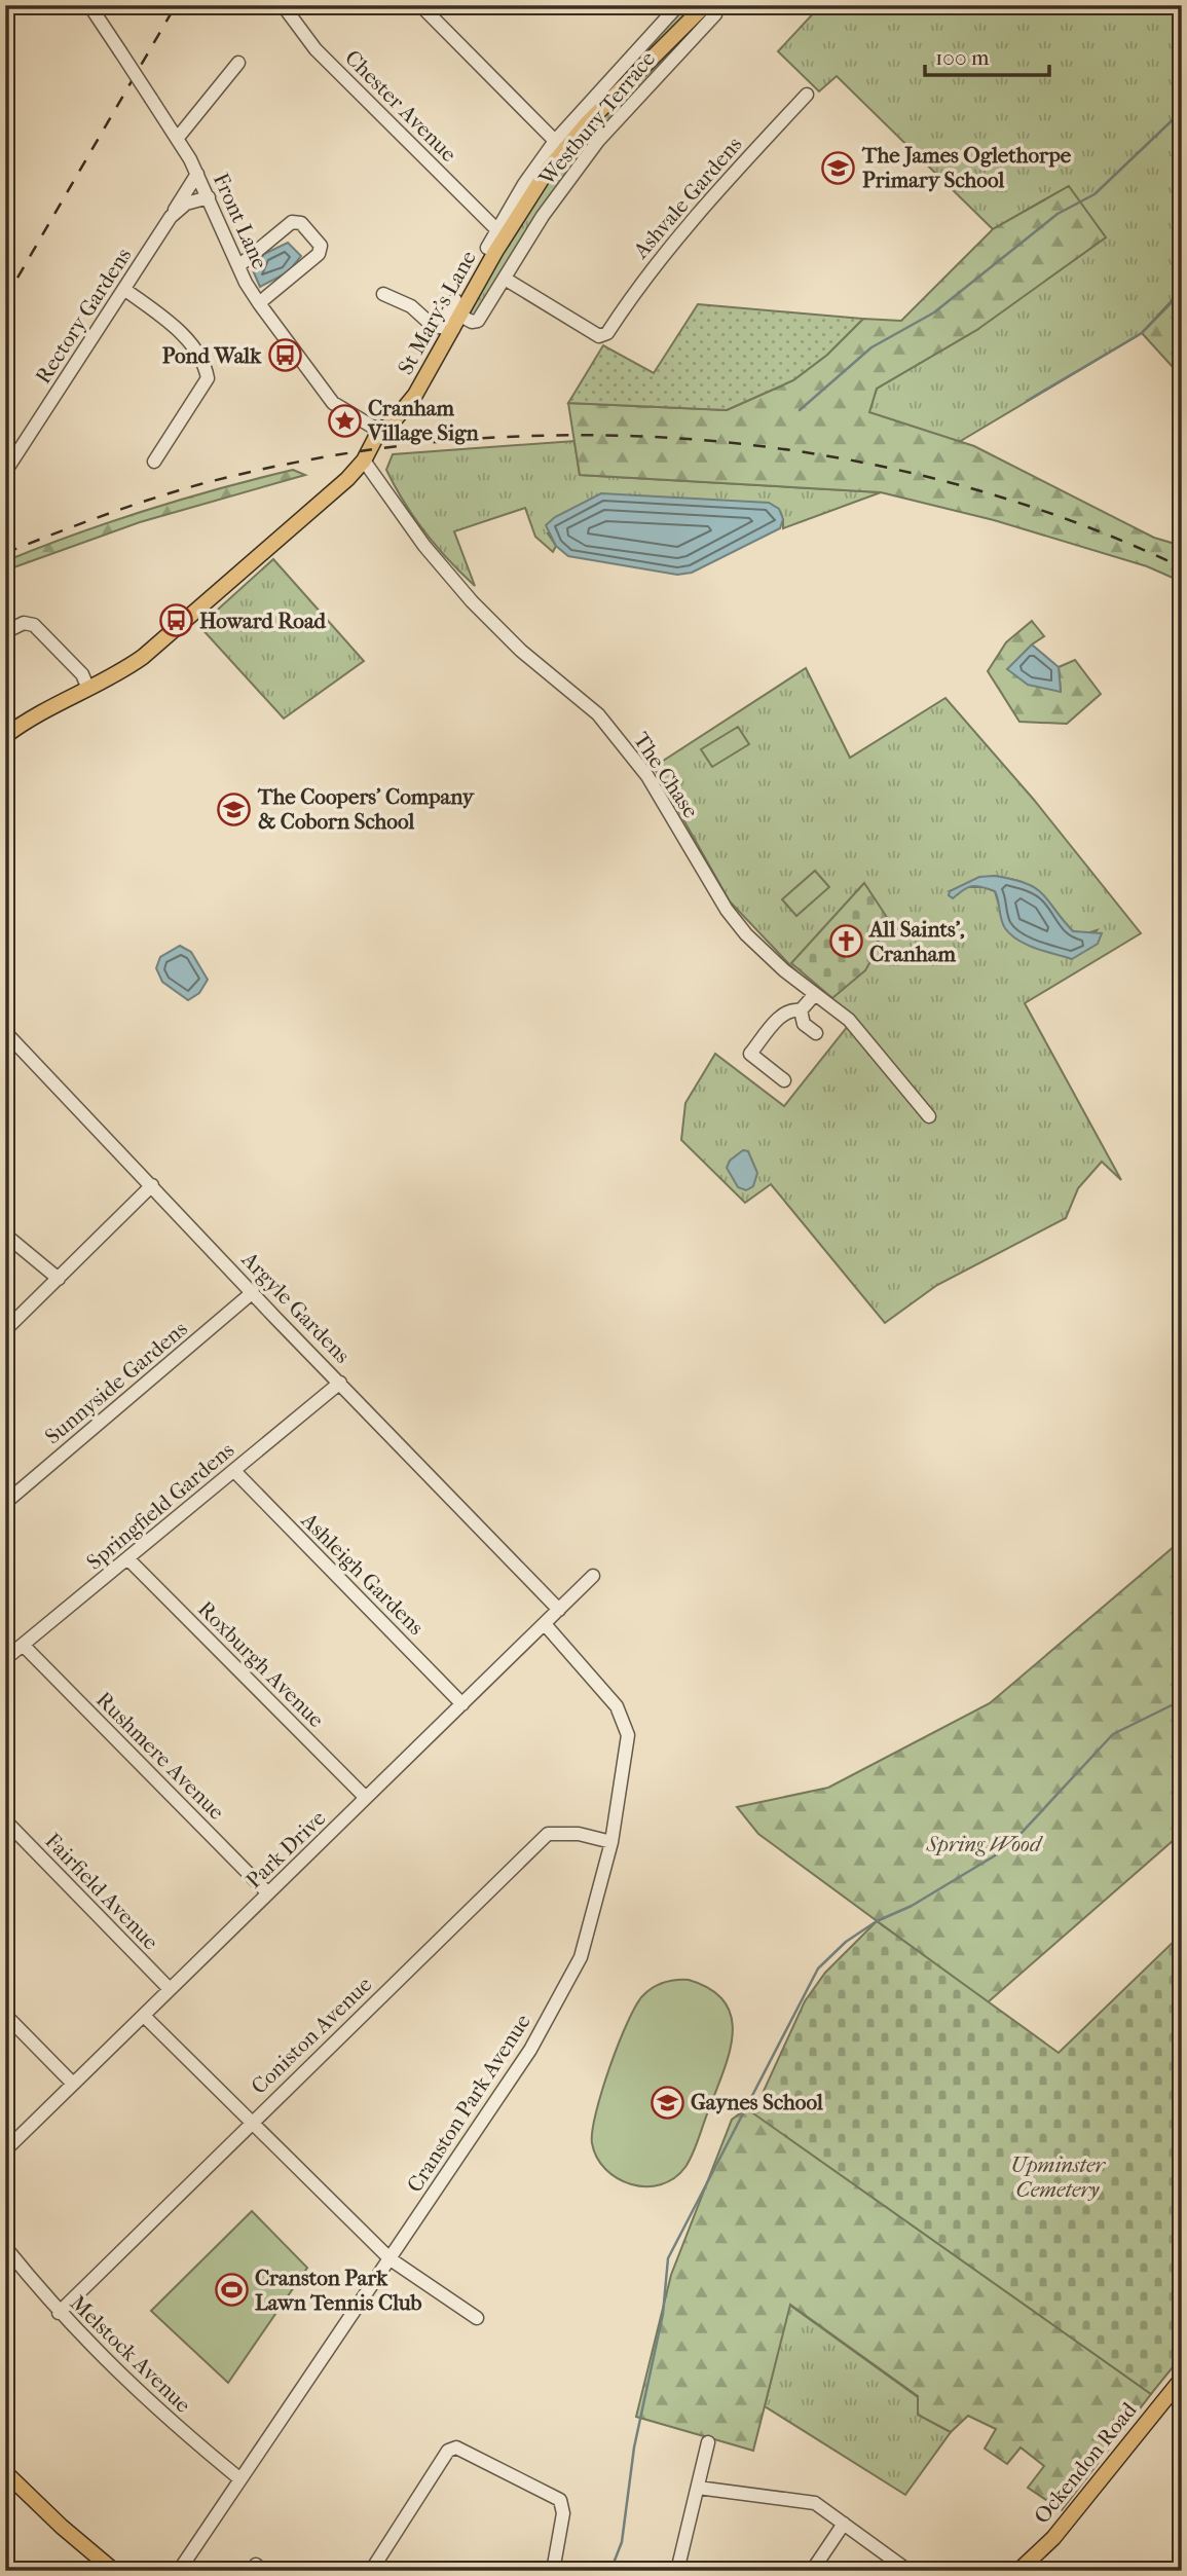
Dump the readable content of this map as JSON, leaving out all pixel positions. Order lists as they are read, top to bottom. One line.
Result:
{"streets":{"main road":["St Mary's Lane","Ockendon Road"],"street":["Chester Avenue","Westbury Terrace","Ashvale Gardens","Front Lane","Rectory Gardens","The Chase","Argyle Gardens","Sunnyside Gardens","Springfield Gardens","Ashleigh Gardens","Roxburgh Avenue","Rushmere Avenue","Park Drive","Fairfield Avenue","Coniston Avenue","Cranston Park Avenue","Melstock Avenue"]},"crossings":[["Westbury Terrace","Ashvale Gardens"],["Westbury Terrace","St Mary's Lane"],["Front Lane","St Mary's Lane"],["Front Lane","Rectory Gardens"],["St Mary's Lane","The Chase"],["Argyle Gardens","Sunnyside Gardens"],["Argyle Gardens","Springfield Gardens"],["Argyle Gardens","Park Drive"],["Springfield Gardens","Ashleigh Gardens"],["Springfield Gardens","Roxburgh Avenue"],["Springfield Gardens","Rushmere Avenue"],["Ashleigh Gardens","Park Drive"],["Roxburgh Avenue","Park Drive"],["Rushmere Avenue","Park Drive"],["Park Drive","Fairfield Avenue"],["Park Drive","Cranston Park Avenue"],["Coniston Avenue","Cranston Park Avenue"],["Coniston Avenue","Melstock Avenue"],["Cranston Park Avenue","Melstock Avenue"]],"parks":["Spring Wood","Upminster Cemetery"],"places":{"school or university":["The James Oglethorpe Primary School","The Coopers' Company & Coborn School","Gaynes School"],"bus stop":["Pond Walk","Howard Road"],"place":["Cranham Village Sign"],"church":["All Saints', Cranham"],"sports":["Cranston Park Lawn Tennis Club"]},"scale_bar":"100 m"}
